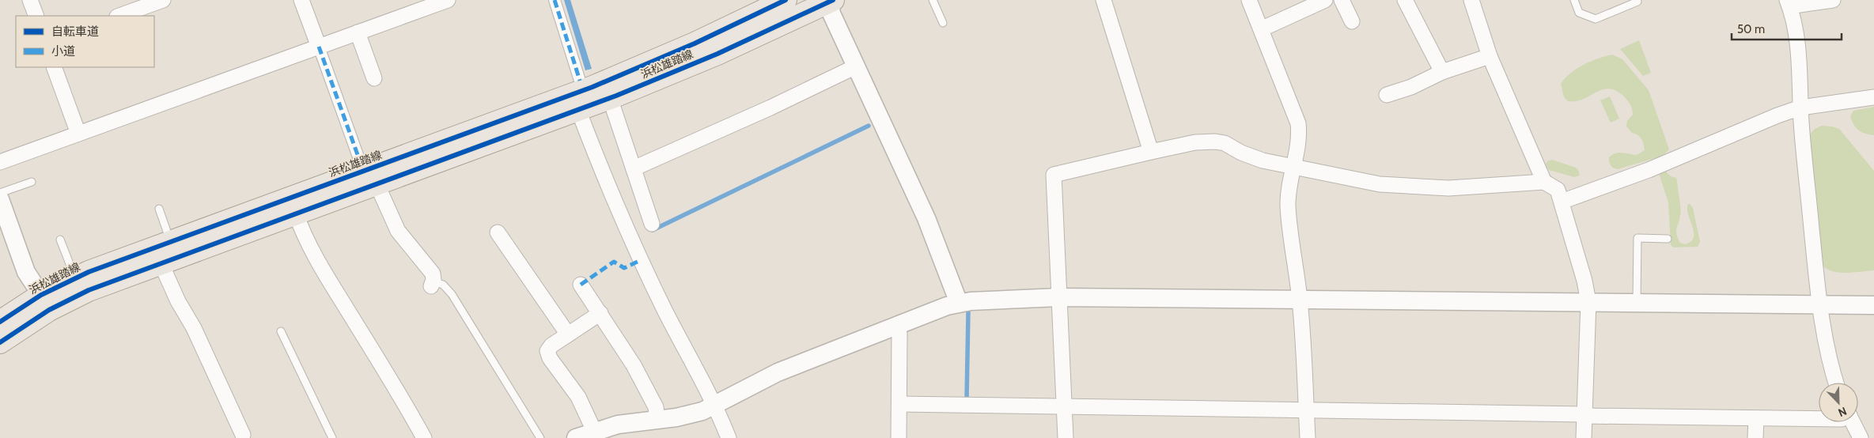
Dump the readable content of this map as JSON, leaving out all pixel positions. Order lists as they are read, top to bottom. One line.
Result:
{"streets":{"main road":["浜松雄踏線"]},"legend":["自転車道","小道"],"scale_bar":"50 m","north":"bottom right"}
